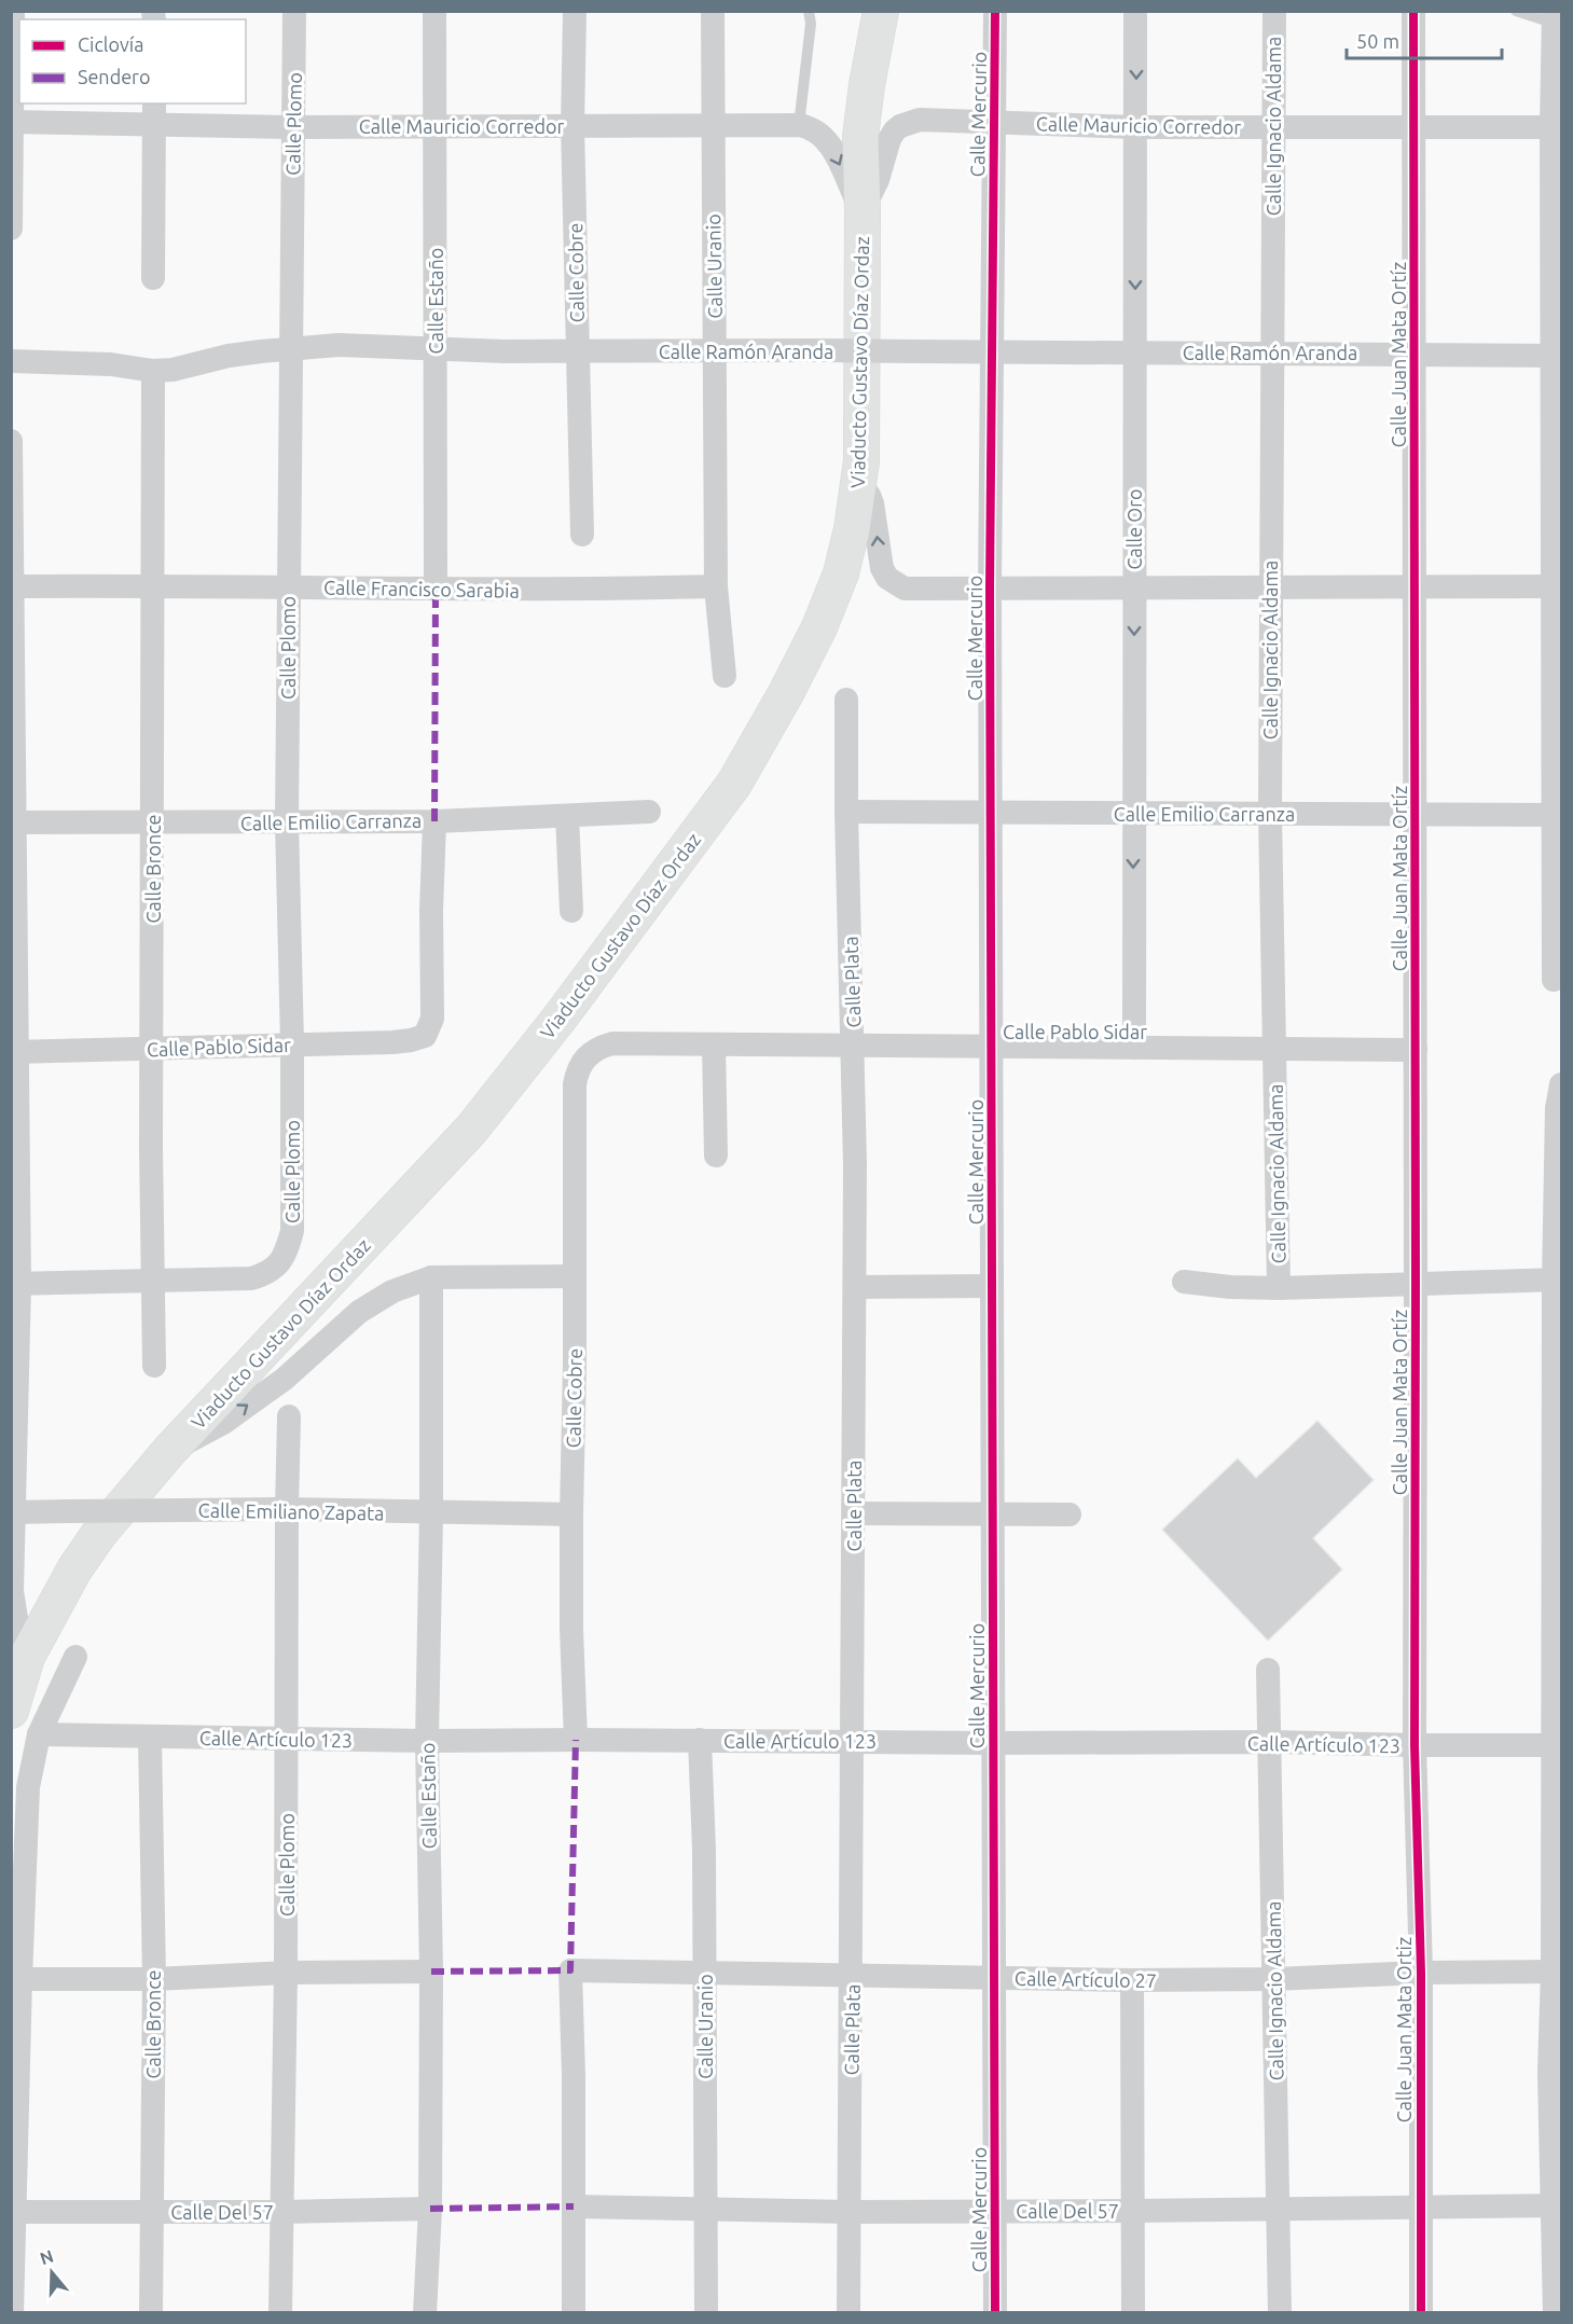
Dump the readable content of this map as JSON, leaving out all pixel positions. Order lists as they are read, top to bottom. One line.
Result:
{"streets":{"main road":["Viaducto Gustavo Díaz Ordaz"],"street":["Calle Mercurio","Calle Plomo","Calle Mauricio Corredor","Calle Ignacio Aldama","Calle Uranio","Calle Cobre","Calle Estaño","Calle Ramón Aranda","Calle Juan Mata Ortíz","Calle Oro","Calle Francisco Sarabia","Calle Emilio Carranza","Calle Bronce","Calle Plata","Calle Pablo Sidar","Calle Emiliano Zapata","Calle Artículo 123","Calle Artículo 27","Calle Juan Mata Ortiz","Calle Del 57"]},"crossings":[["Calle Mercurio","Calle Mauricio Corredor"],["Calle Mercurio","Calle Ramón Aranda"],["Calle Mercurio","Calle Emilio Carranza"],["Calle Mercurio","Calle Pablo Sidar"],["Calle Mercurio","Calle Artículo 123"],["Calle Mercurio","Calle Artículo 27"],["Calle Mercurio","Calle Del 57"],["Calle Plomo","Calle Mauricio Corredor"],["Calle Plomo","Calle Ramón Aranda"],["Calle Plomo","Calle Francisco Sarabia"],["Calle Plomo","Calle Emilio Carranza"],["Calle Plomo","Calle Bronce"],["Calle Plomo","Calle Pablo Sidar"],["Calle Plomo","Calle Emiliano Zapata"],["Calle Plomo","Calle Artículo 123"],["Calle Plomo","Calle Del 57"],["Calle Mauricio Corredor","Calle Ignacio Aldama"],["Calle Mauricio Corredor","Calle Uranio"],["Calle Mauricio Corredor","Calle Cobre"],["Calle Mauricio Corredor","Calle Estaño"],["Calle Mauricio Corredor","Calle Juan Mata Ortíz"],["Calle Mauricio Corredor","Viaducto Gustavo Díaz Ordaz"],["Calle Mauricio Corredor","Calle Oro"],["Calle Ignacio Aldama","Calle Ramón Aranda"],["Calle Ignacio Aldama","Calle Emilio Carranza"],["Calle Ignacio Aldama","Calle Pablo Sidar"],["Calle Ignacio Aldama","Calle Artículo 123"],["Calle Ignacio Aldama","Calle Artículo 27"],["Calle Ignacio Aldama","Calle Del 57"],["Calle Uranio","Calle Ramón Aranda"],["Calle Uranio","Calle Francisco Sarabia"],["Calle Uranio","Calle Artículo 123"],["Calle Uranio","Calle Artículo 27"],["Calle Uranio","Calle Del 57"],["Calle Cobre","Calle Ramón Aranda"],["Calle Cobre","Calle Pablo Sidar"],["Calle Cobre","Calle Emiliano Zapata"],["Calle Cobre","Calle Artículo 123"],["Calle Estaño","Calle Ramón Aranda"],["Calle Estaño","Calle Francisco Sarabia"],["Calle Estaño","Calle Emiliano Zapata"],["Calle Estaño","Calle Artículo 123"],["Calle Estaño","Calle Del 57"],["Calle Ramón Aranda","Calle Juan Mata Ortíz"],["Calle Ramón Aranda","Calle Oro"],["Calle Ramón Aranda","Calle Bronce"],["Calle Juan Mata Ortíz","Calle Emilio Carranza"],["Calle Juan Mata Ortíz","Calle Pablo Sidar"],["Calle Juan Mata Ortíz","Calle Artículo 123"],["Calle Juan Mata Ortíz","Calle Juan Mata Ortiz"],["Calle Oro","Calle Emilio Carranza"],["Calle Oro","Calle Pablo Sidar"],["Calle Francisco Sarabia","Calle Bronce"],["Calle Emilio Carranza","Calle Bronce"],["Calle Emilio Carranza","Calle Plata"],["Calle Emilio Carranza","Calle Pablo Sidar"],["Calle Bronce","Calle Pablo Sidar"],["Calle Bronce","Calle Artículo 123"],["Calle Bronce","Calle Del 57"],["Calle Plata","Calle Pablo Sidar"],["Calle Plata","Calle Artículo 123"],["Calle Plata","Calle Artículo 27"],["Calle Plata","Calle Del 57"],["Calle Artículo 123","Calle Juan Mata Ortiz"],["Calle Artículo 27","Calle Juan Mata Ortiz"],["Calle Artículo 27","Calle Del 57"],["Calle Juan Mata Ortiz","Calle Del 57"]],"one_way":["Calle Oro"],"legend":["Ciclovía","Sendero"],"scale_bar":"50 m","north":"top"}
